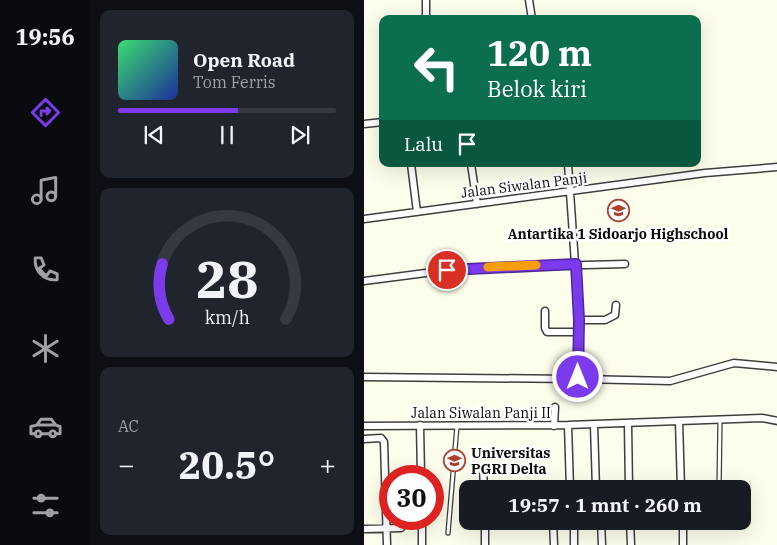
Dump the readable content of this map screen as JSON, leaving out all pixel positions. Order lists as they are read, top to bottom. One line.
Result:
{"streets":{"street":["Jalan Siwalan Panji","Jalan Siwalan Panji II"]},"places":{"school or university":["Antartika 1 Sidoarjo Highschool","Universitas PGRI Delta"]},"page":{"tabs":"19:56","turn":["120 m","Belok kiri"],"song":["Open Road","Tom Ferris"],"then":"Lalu","tile":"AC","heat":["−","20.5°","+"],"limit":"30","trip":"19:57 · 1 mnt · 260 m","gauge":["28","km/h"]}}
